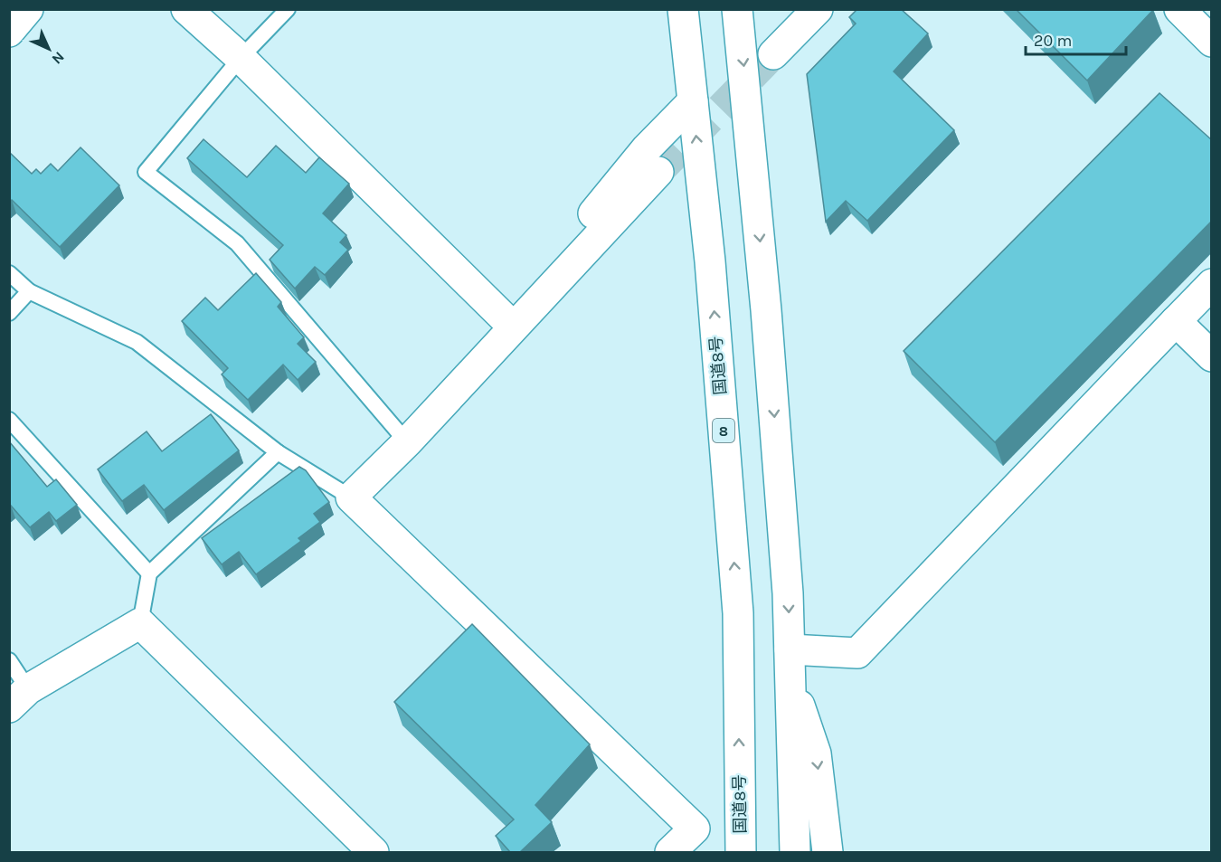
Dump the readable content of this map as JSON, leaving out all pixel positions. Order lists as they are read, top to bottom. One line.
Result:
{"streets":{"main road":["国道8号","8"]},"scale_bar":"20 m","north":"bottom right"}
